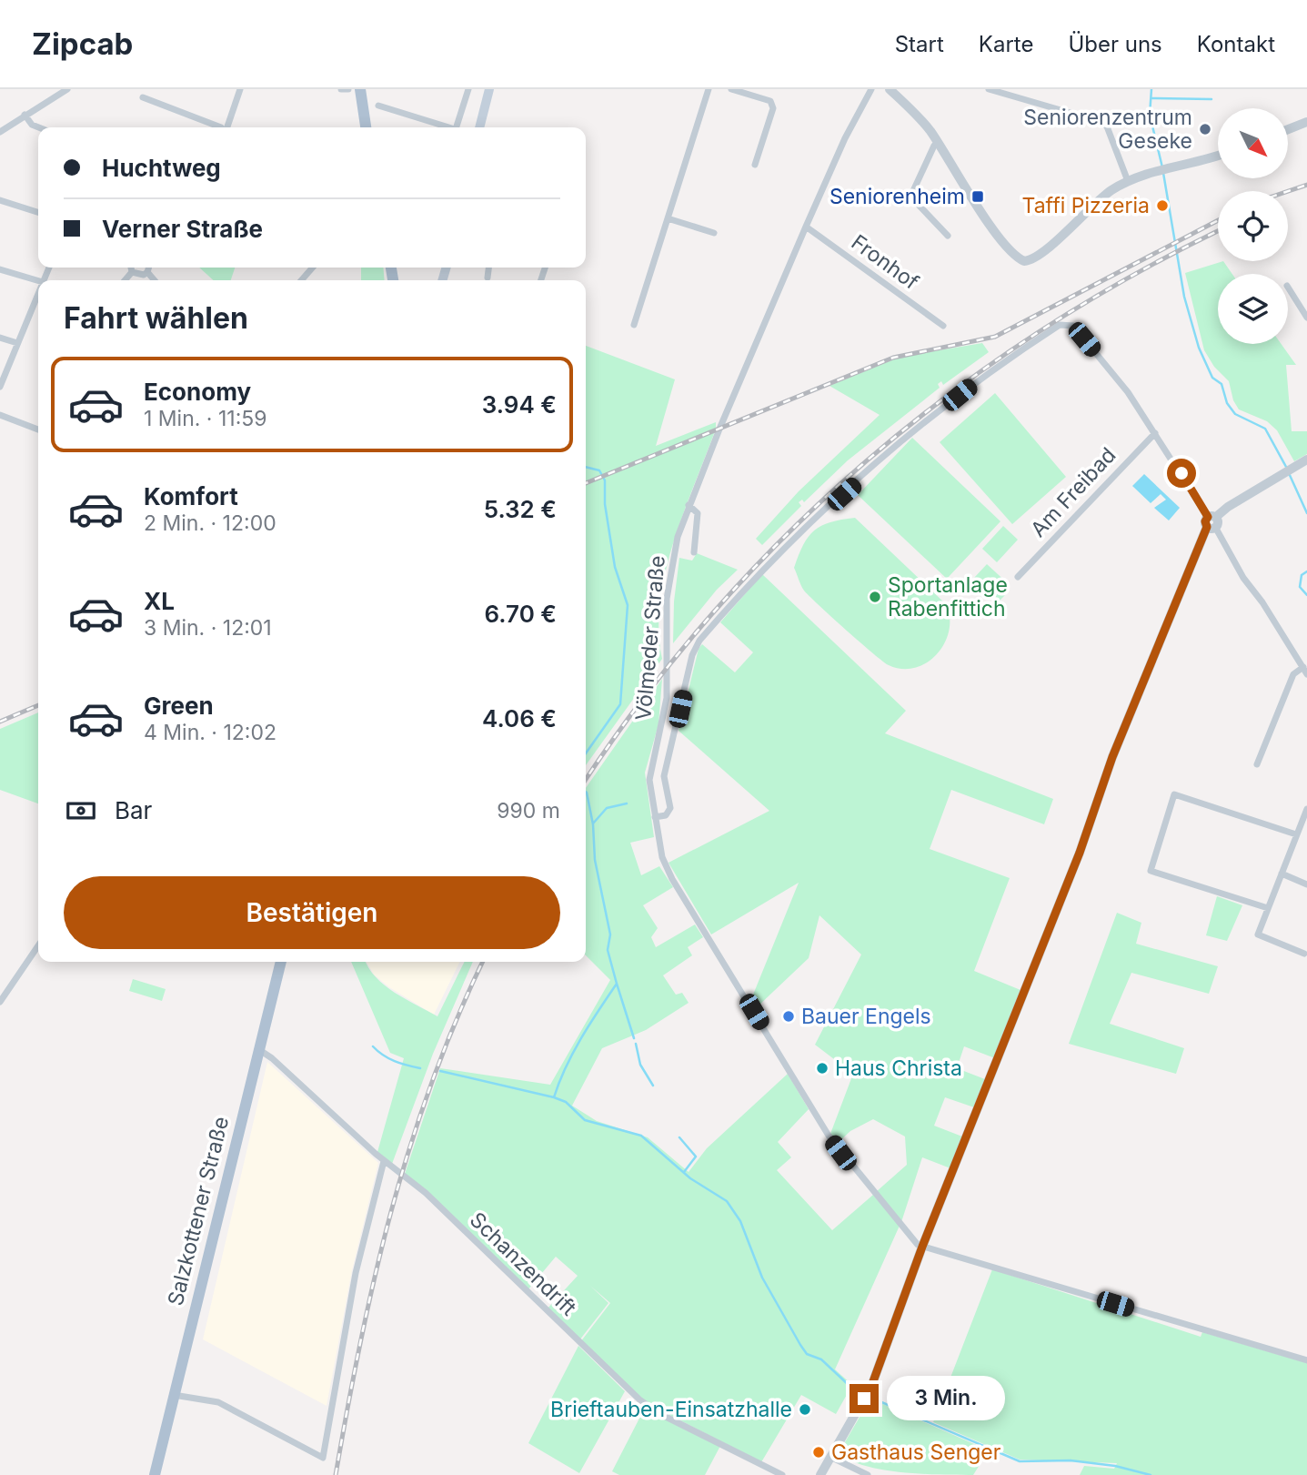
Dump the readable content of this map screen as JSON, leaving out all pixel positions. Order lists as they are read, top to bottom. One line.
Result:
{"streets":{"main road":["Salzkottener Straße"],"street":["Fronhof","Am Freibad","Völmeder Straße","Schanzendrift"]},"crossings":[["Fronhof","Völmeder Straße"],["Salzkottener Straße","Schanzendrift"]],"places":{"other":["Seniorenzentrum Geseke","Taffi Pizzeria","Sportanlage Rabenfittich","Bauer Engels","Haus Christa","Brieftauben-Einsatzhalle","Gasthaus Senger"],"transit":["Seniorenheim"]},"north":"bottom right","page":{"header":"Zipcab","nav":["Start","Karte","Über uns","Kontakt"],"banner":["Huchtweg","Verner Straße"],"heading":"Fahrt wählen","list":[{"name":"Economy","note":"1 Min. · 11:59","value":"3.94 €"},{"name":"Komfort","note":"2 Min. · 12:00","value":"5.32 €"},{"name":"XL","note":"3 Min. · 12:01","value":"6.70 €"},{"name":"Green","note":"4 Min. · 12:02","value":"4.06 €"}],"pay":["Bar","990 m"],"buttons":"Bestätigen","bubble":"3 Min."}}
